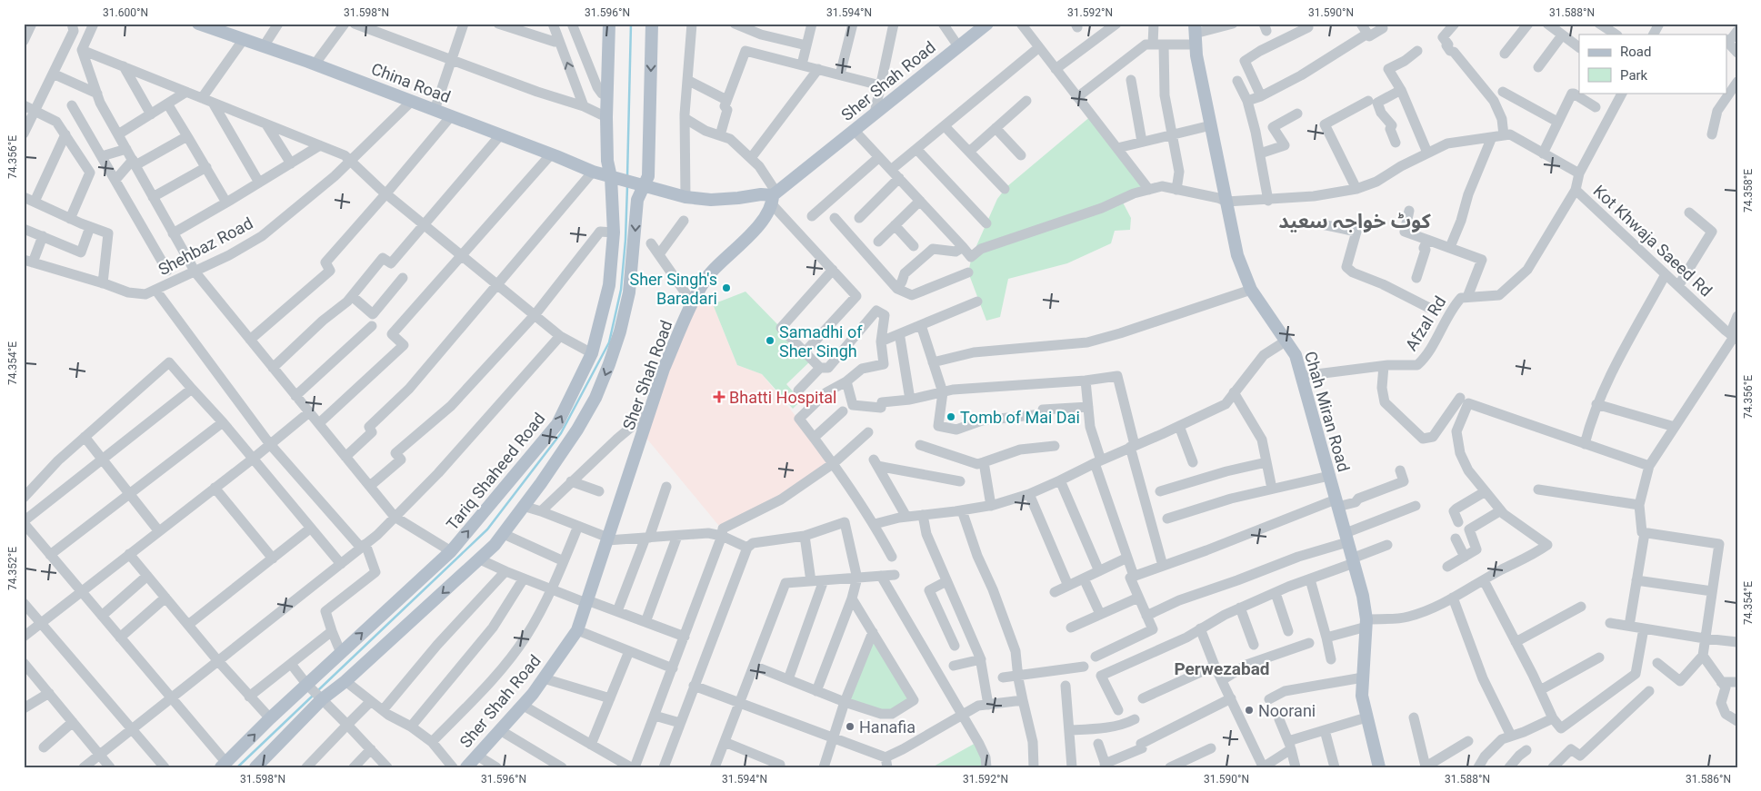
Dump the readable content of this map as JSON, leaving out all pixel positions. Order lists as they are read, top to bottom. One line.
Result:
{"streets":{"main road":["Sher Shah Road","China Road","Chah Miran Road","Tariq Shaheed Road"],"street":["Kot Khwaja Saeed Rd","Shehbaz Road","Afzal Rd"]},"crossings":[["China Road","Shehbaz Road"],["China Road","Tariq Shaheed Road"],["Kot Khwaja Saeed Rd","Afzal Rd"],["Kot Khwaja Saeed Rd","Chah Miran Road"],["Afzal Rd","Chah Miran Road"]],"districts":["کوٹ خواجہ سعید","Perwezabad"],"places":{"other":["Sher Singh's Baradari","Samadhi of Sher Singh","Tomb of Mai Dai","Noorani","Hanafia"],"health":["Bhatti Hospital"]},"legend":["Road","Park"],"coordinates":["31.600°N","31.598°N","31.596°N","31.594°N","31.592°N","31.590°N","31.588°N","74.356°E","74.358°E","74.354°E","74.352°E","31.586°N"]}
